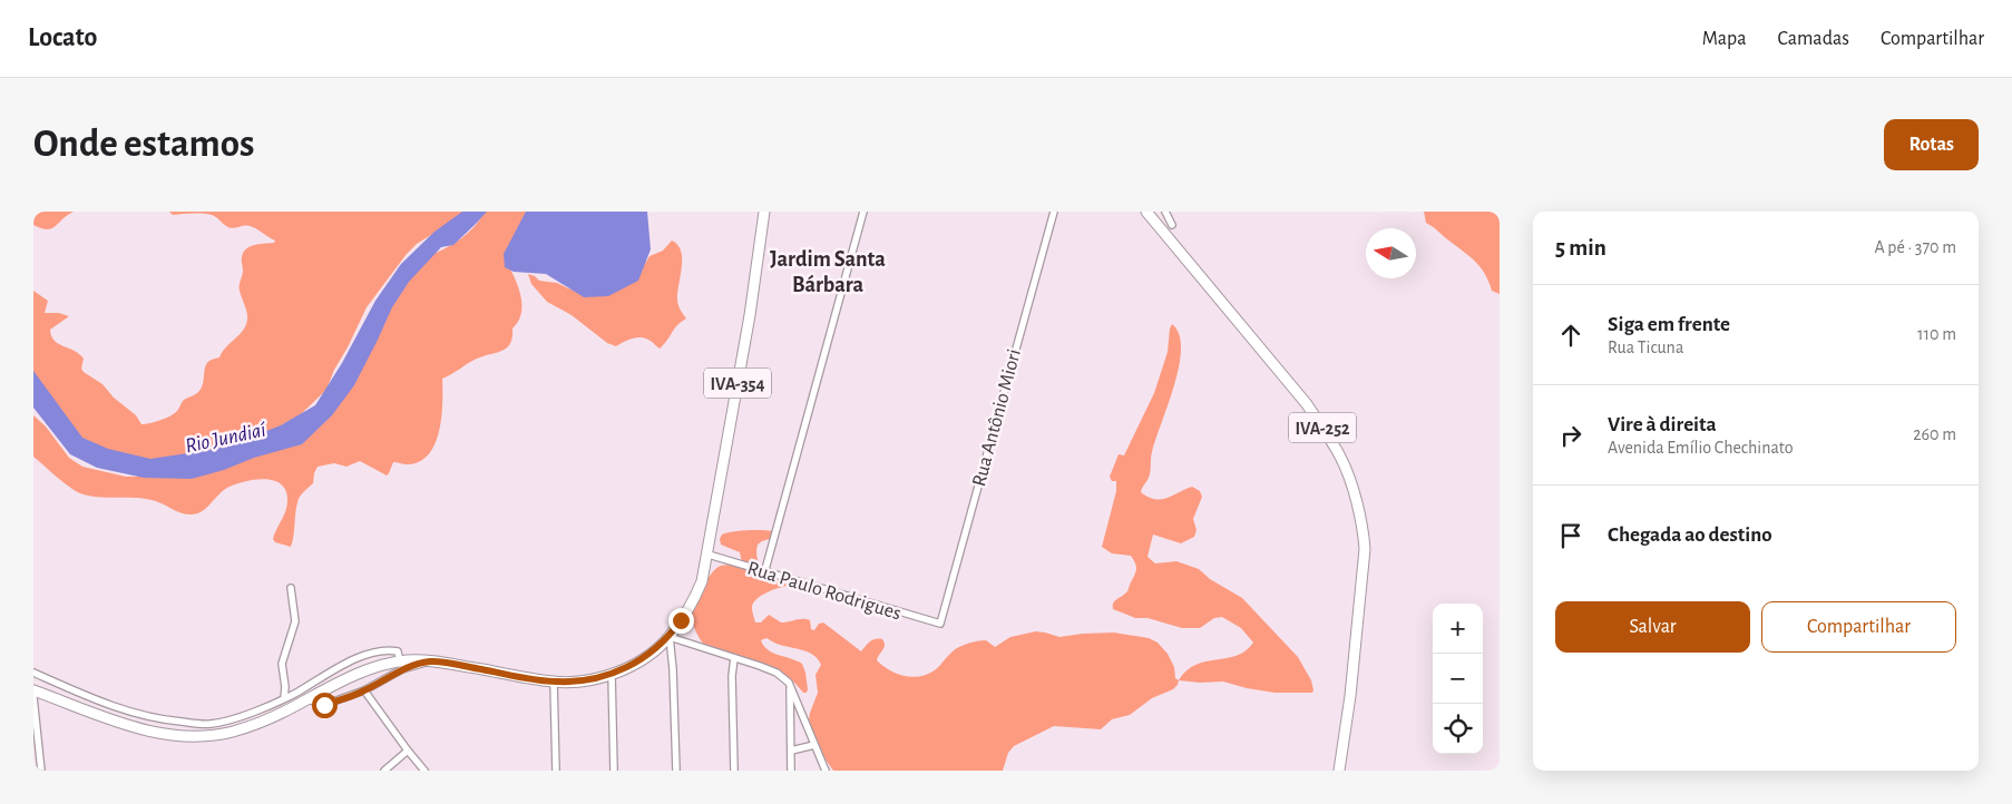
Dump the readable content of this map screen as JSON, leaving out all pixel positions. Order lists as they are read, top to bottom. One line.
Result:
{"streets":{"main road":["IVA-354","IVA-252"],"street":["Rua Antônio Miori","Rua Paulo Rodrigues"]},"crossings":[["IVA-354","Rua Paulo Rodrigues"],["Rua Antônio Miori","Rua Paulo Rodrigues"]],"districts":["Jardim Santa Bárbara"],"water":["Rio Jundiaí"],"north":"left","page":{"header":"Locato","nav":["Mapa","Camadas","Compartilhar"],"buttons":["Rotas",["Salvar","Compartilhar"]],"title":"Onde estamos","heading":["5 min","A pé · 370 m"],"list":[["Siga em frente","Rua Ticuna","110 m"],["Vire à direita","Avenida Emílio Chechinato","260 m"],"Chegada ao destino"],"map_buttons":["+","−"]}}
